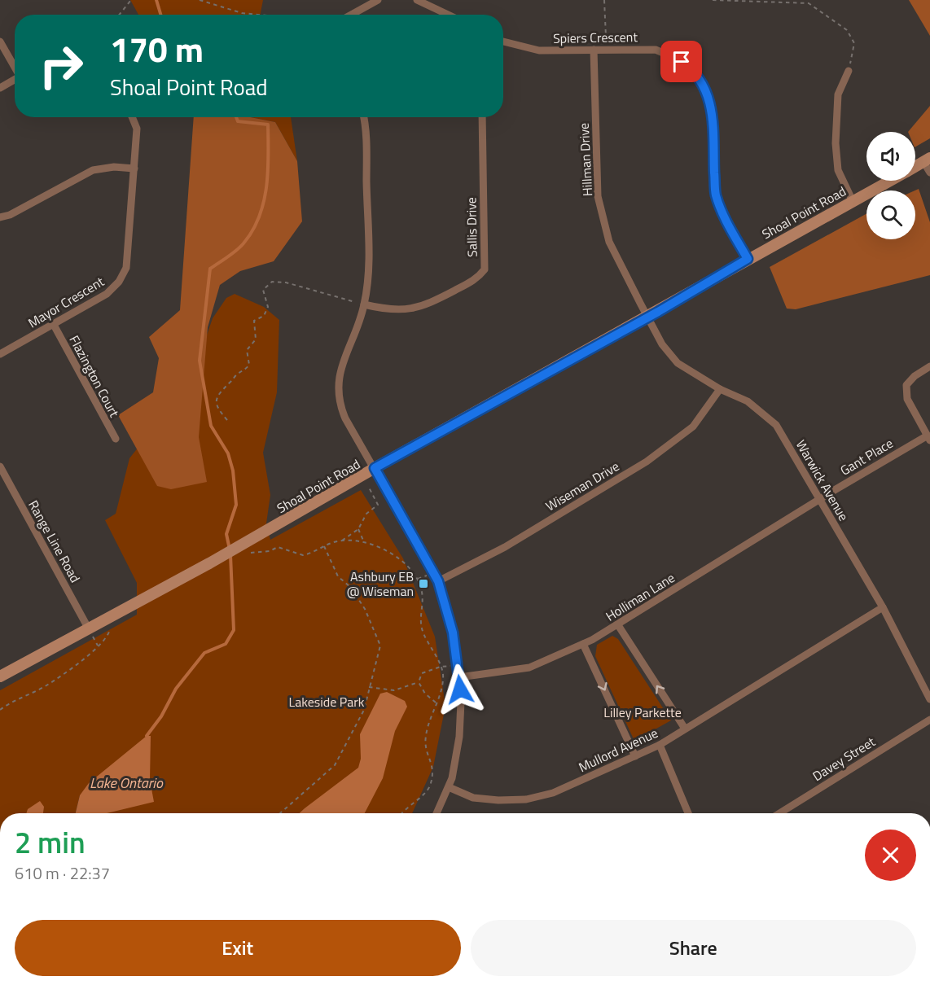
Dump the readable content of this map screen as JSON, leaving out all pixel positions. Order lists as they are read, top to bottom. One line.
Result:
{"streets":{"street":["Spiers Crescent","Hillman Drive","Shoal Point Road","Sallis Drive","Mayor Crescent","Flazington Court","Gant Place","Warwick Avenue","Wiseman Drive","Range Line Road","Holliman Lane","Mullord Avenue","Davey Street"]},"crossings":[["Spiers Crescent","Hillman Drive"],["Spiers Crescent","Shoal Point Road"],["Hillman Drive","Shoal Point Road"],["Hillman Drive","Warwick Avenue"],["Shoal Point Road","Warwick Avenue"],["Shoal Point Road","Range Line Road"],["Mayor Crescent","Flazington Court"],["Gant Place","Warwick Avenue"],["Gant Place","Holliman Lane"],["Warwick Avenue","Wiseman Drive"],["Warwick Avenue","Holliman Lane"],["Warwick Avenue","Mullord Avenue"]],"water":["Lake Ontario"],"parks":["Lakeside Park","Lilley Parkette"],"places":{"transit":["Ashbury EB @ Wiseman"]},"page":{"turn":["170 m","Shoal Point Road"],"heading":["2 min","610 m · 22:37"],"buttons":["Exit","Share"]}}
